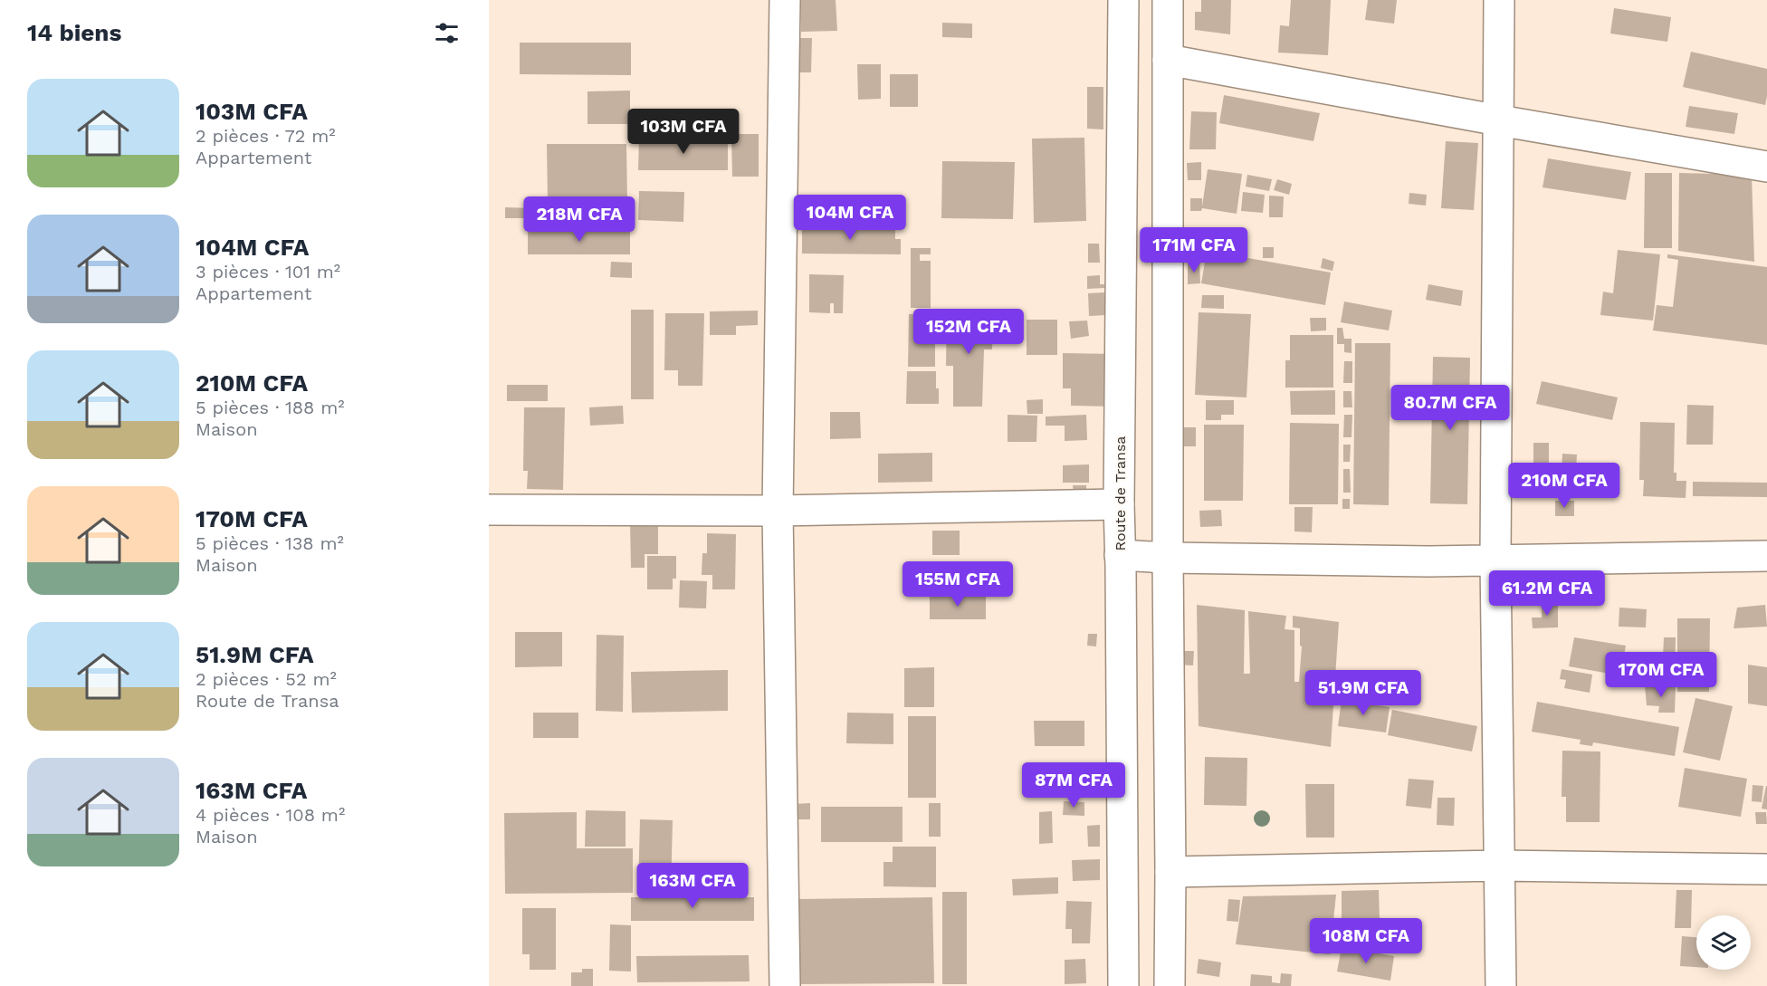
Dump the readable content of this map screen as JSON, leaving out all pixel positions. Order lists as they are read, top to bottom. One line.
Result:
{"streets":{"street":["Route de Transa"]},"page":{"heading":"14 biens","list":[{"name":"103M CFA","note":"2 pièces · 72 m² · Appartement"},{"name":"104M CFA","note":"3 pièces · 101 m² · Appartement"},{"name":"210M CFA","note":"5 pièces · 188 m² · Maison"},{"name":"170M CFA","note":"5 pièces · 138 m² · Maison"},{"name":"51.9M CFA","note":"2 pièces · 52 m² · Route de Transa"},{"name":"163M CFA","note":"4 pièces · 108 m² · Maison"}],"price":["103M CFA","104M CFA","218M CFA","171M CFA","152M CFA","80.7M CFA","210M CFA","155M CFA","61.2M CFA","170M CFA","51.9M CFA","87M CFA","163M CFA","108M CFA"]}}
